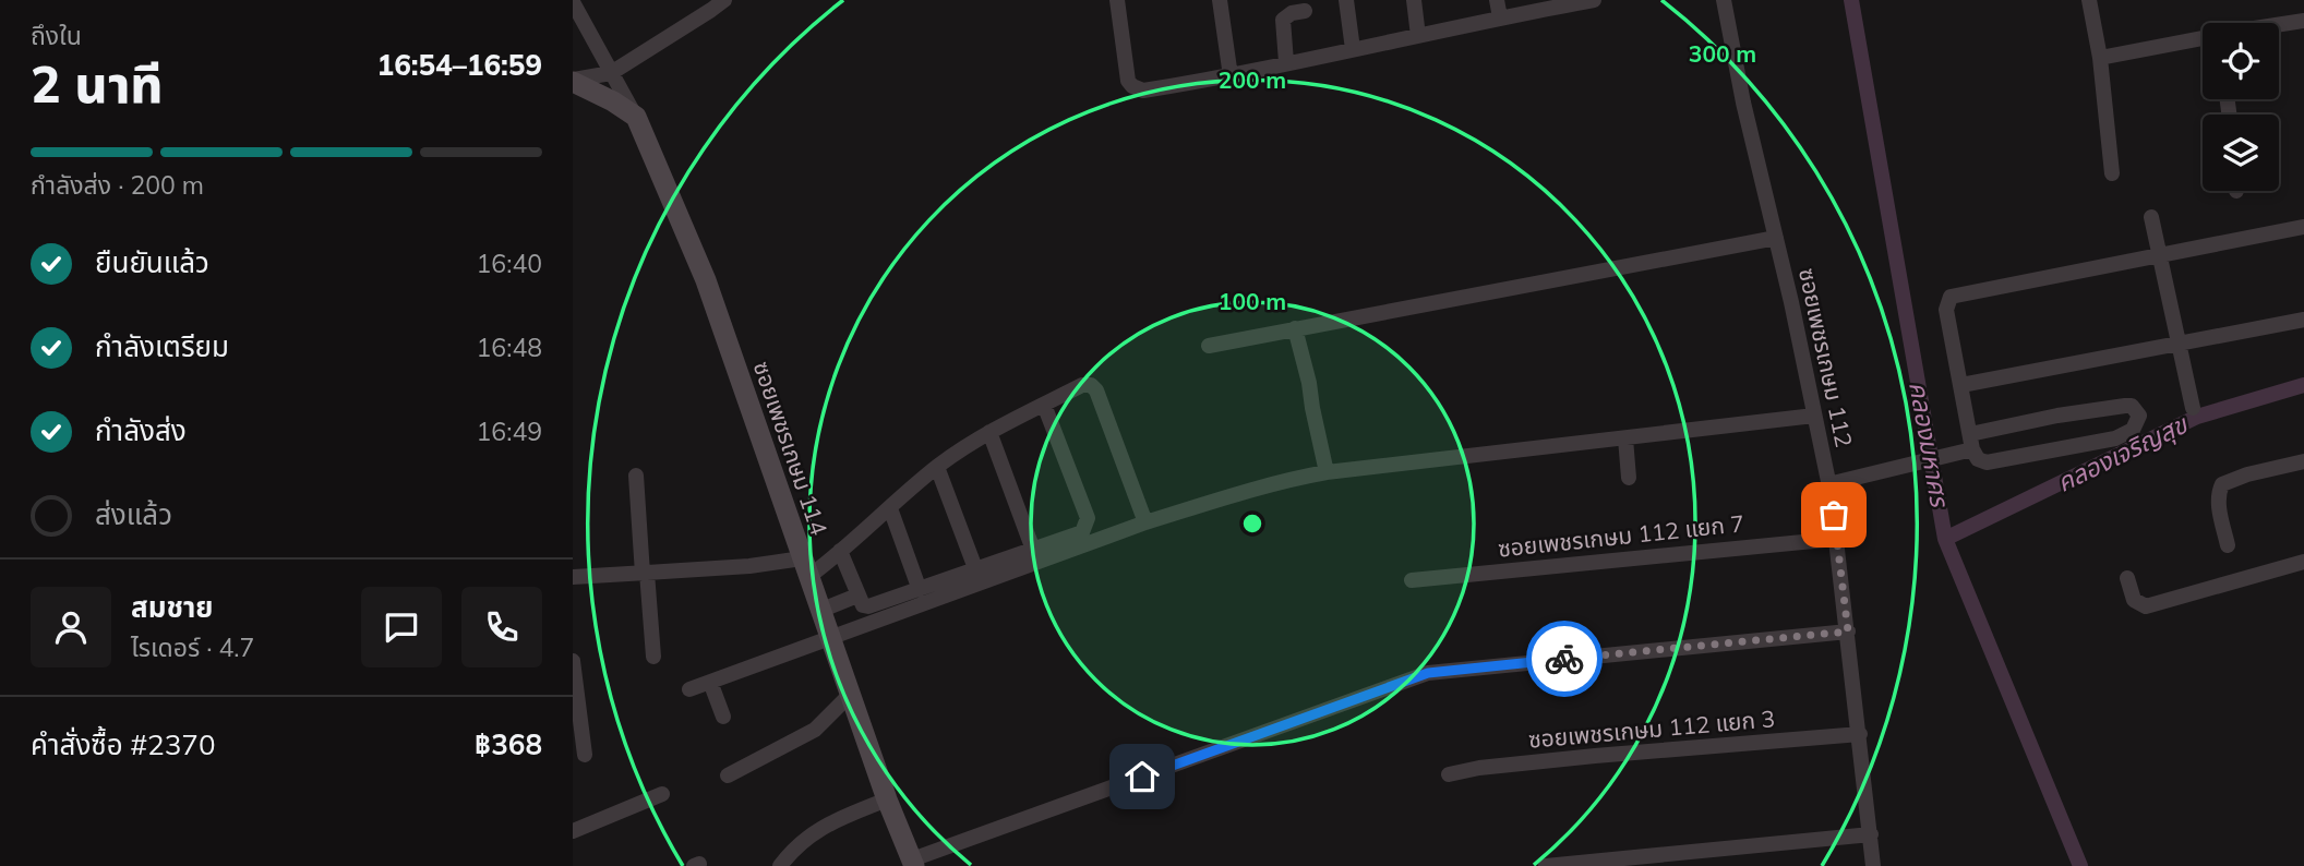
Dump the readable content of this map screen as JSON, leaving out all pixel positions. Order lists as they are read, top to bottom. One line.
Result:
{"streets":{"street":["ซอยเพชรเกษม 112","ซอยเพชรเกษม 114","ซอยเพชรเกษม 112 แยก 7","ซอยเพชรเกษม 112 แยก 3"]},"crossings":[["ซอยเพชรเกษม 112","ซอยเพชรเกษม 112 แยก 7"],["ซอยเพชรเกษม 112","ซอยเพชรเกษม 112 แยก 3"]],"water":["คลองมหาศร","คลองเจริญสุข"],"page":{"heading":["2 นาที","ถึงใน","16:54–16:59"],"panel":["สมชาย","ไรเดอร์ · 4.7","คำสั่งซื้อ #2370","฿368"],"bar":"กำลังส่ง · 200 m","list":[["ยืนยันแล้ว","16:40"],["กำลังเตรียม","16:48"],["กำลังส่ง","16:49"],"ส่งแล้ว"]},"rings":["300 m","200 m","100 m"]}
